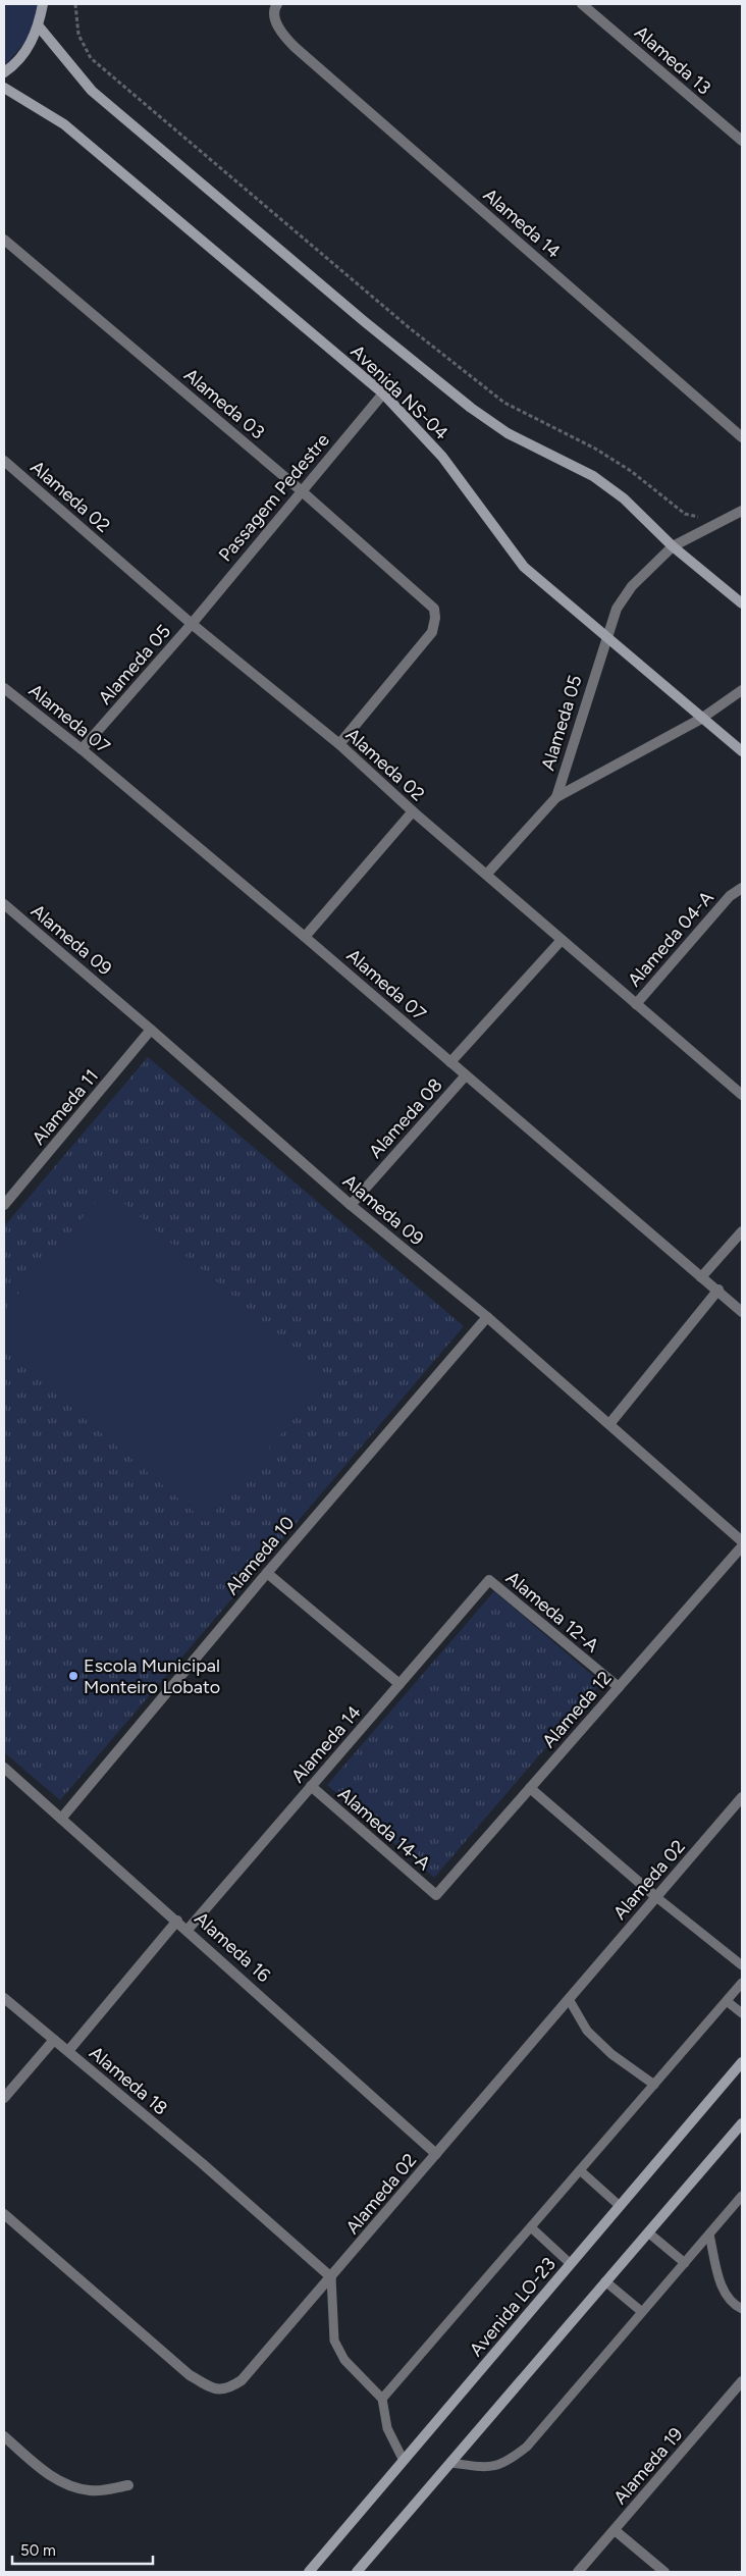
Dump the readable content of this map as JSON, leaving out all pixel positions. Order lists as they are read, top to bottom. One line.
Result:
{"streets":{"street":["Alameda 13","Alameda 14","Avenida NS-04","Alameda 03","Alameda 02","Passagem Pedestre","Alameda 05","Alameda 07","Alameda 04-A","Alameda 09","Alameda 11","Alameda 08","Alameda 10","Alameda 12-A","Alameda 12","Alameda 14-A","Alameda 16","Alameda 18","Avenida LO-23","Alameda 19"]},"crossings":[["Alameda 14","Alameda 12-A"],["Alameda 14","Alameda 14-A"],["Alameda 14","Alameda 16"],["Avenida NS-04","Passagem Pedestre"],["Avenida NS-04","Alameda 05"],["Alameda 03","Alameda 02"],["Alameda 03","Passagem Pedestre"],["Alameda 02","Passagem Pedestre"],["Alameda 02","Alameda 05"],["Alameda 02","Alameda 04-A"],["Alameda 02","Alameda 16"],["Alameda 02","Alameda 18"],["Passagem Pedestre","Alameda 05"],["Alameda 05","Alameda 07"],["Alameda 07","Alameda 08"],["Alameda 09","Alameda 11"],["Alameda 09","Alameda 08"],["Alameda 09","Alameda 10"],["Alameda 10","Alameda 16"],["Alameda 12-A","Alameda 12"],["Alameda 12","Alameda 14-A"]],"places":["Escola Municipal Monteiro Lobato"],"scale_bar":"50 m"}
